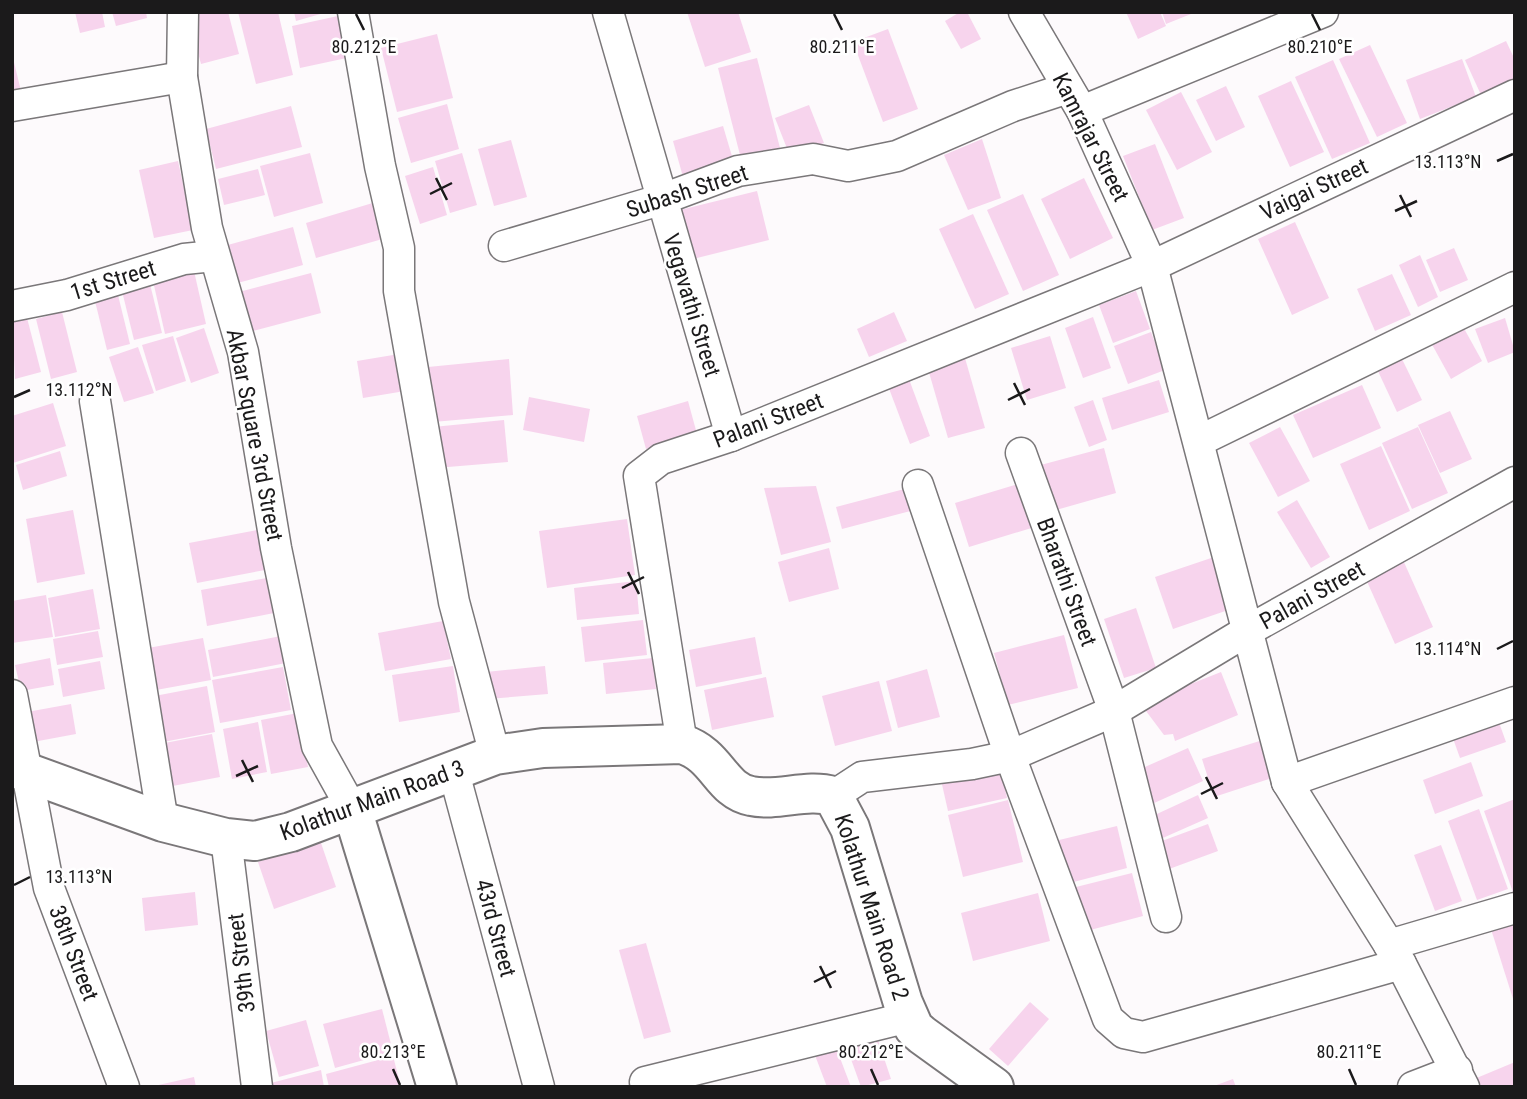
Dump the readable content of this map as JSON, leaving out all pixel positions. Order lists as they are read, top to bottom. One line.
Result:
{"streets":{"main road":["Kolathur Main Road 3","Kolathur Main Road 2"],"street":["Kamrajar Street","Vaigai Street","Subash Street","1st Street","Vegavathi Street","Palani Street","Akbar Square 3rd Street","Bharathi Street","43rd Street","38th Street","39th Street"]},"crossings":[["Kamrajar Street","Vaigai Street"],["Kamrajar Street","Subash Street"],["Kamrajar Street","Palani Street"],["Vaigai Street","Palani Street"],["Subash Street","Vegavathi Street"],["1st Street","Akbar Square 3rd Street"],["Vegavathi Street","Palani Street"],["Palani Street","Bharathi Street"],["Palani Street","Kolathur Main Road 3"],["Palani Street","Kolathur Main Road 2"],["Akbar Square 3rd Street","Kolathur Main Road 3"],["Kolathur Main Road 3","Kolathur Main Road 2"],["Kolathur Main Road 3","43rd Street"],["Kolathur Main Road 3","38th Street"],["Kolathur Main Road 3","39th Street"]],"coordinates":["80.212°E","80.211°E","80.210°E","13.113°N","13.112°N","13.114°N","80.213°E"]}
